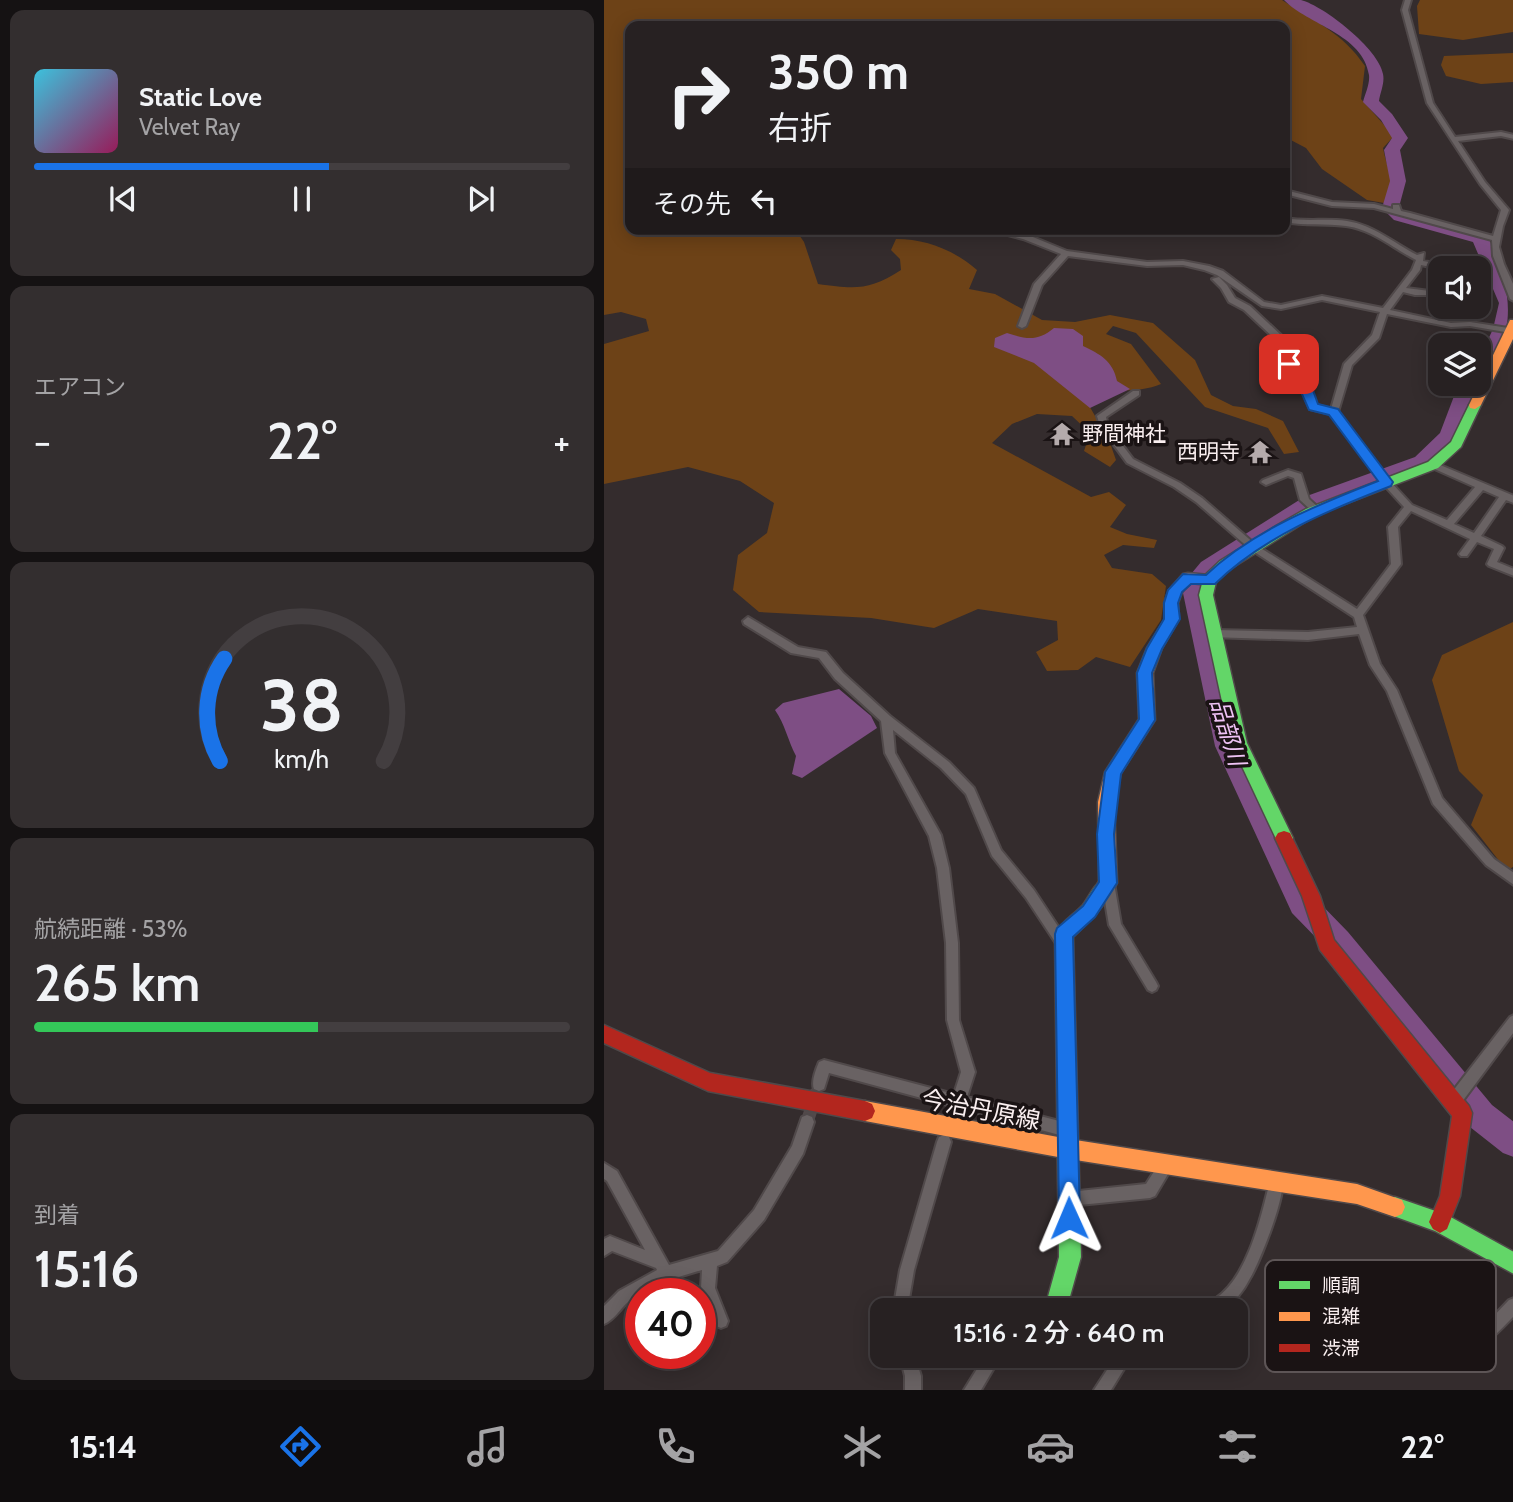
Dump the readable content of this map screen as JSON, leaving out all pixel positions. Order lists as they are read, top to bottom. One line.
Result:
{"streets":{"street":["今治丹原線"]},"water":["品部川"],"places":{"temple":["野間神社","西明寺"]},"legend":["順調","混雑","渋滞"],"page":{"turn":["350 m","右折"],"song":["Static Love","Velvet Ray"],"then":"その先","tile":["エアコン",["航続距離 · 53%","265 km"],["到着","15:16"]],"heat":["−","22°","+"],"limit":"40","trip":"15:16 · 2 分 · 640 m","tabs":["15:14","22°"],"gauge":["38","km/h"]}}
